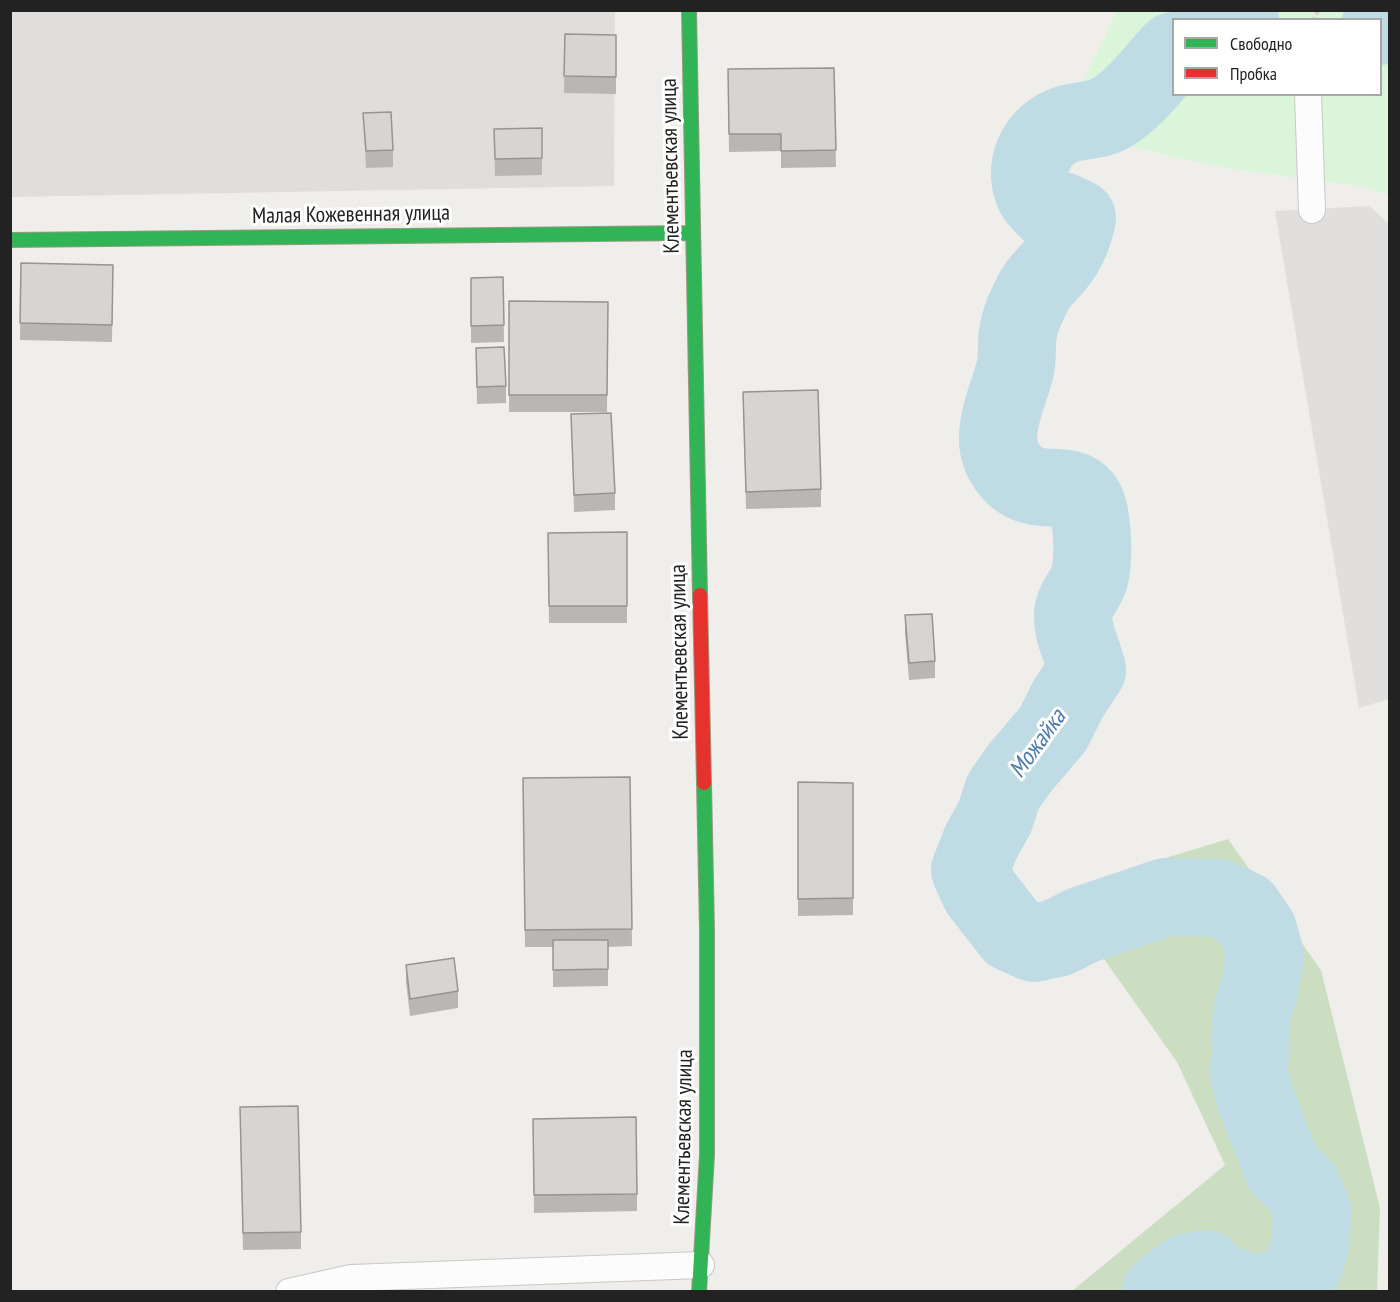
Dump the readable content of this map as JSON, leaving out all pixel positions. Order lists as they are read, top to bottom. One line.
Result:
{"streets":{"main road":["Клементьевская улица","Малая Кожевенная улица"]},"crossings":[["Клементьевская улица","Малая Кожевенная улица"]],"water":["Можайка"],"legend":["Свободно","Пробка"]}
